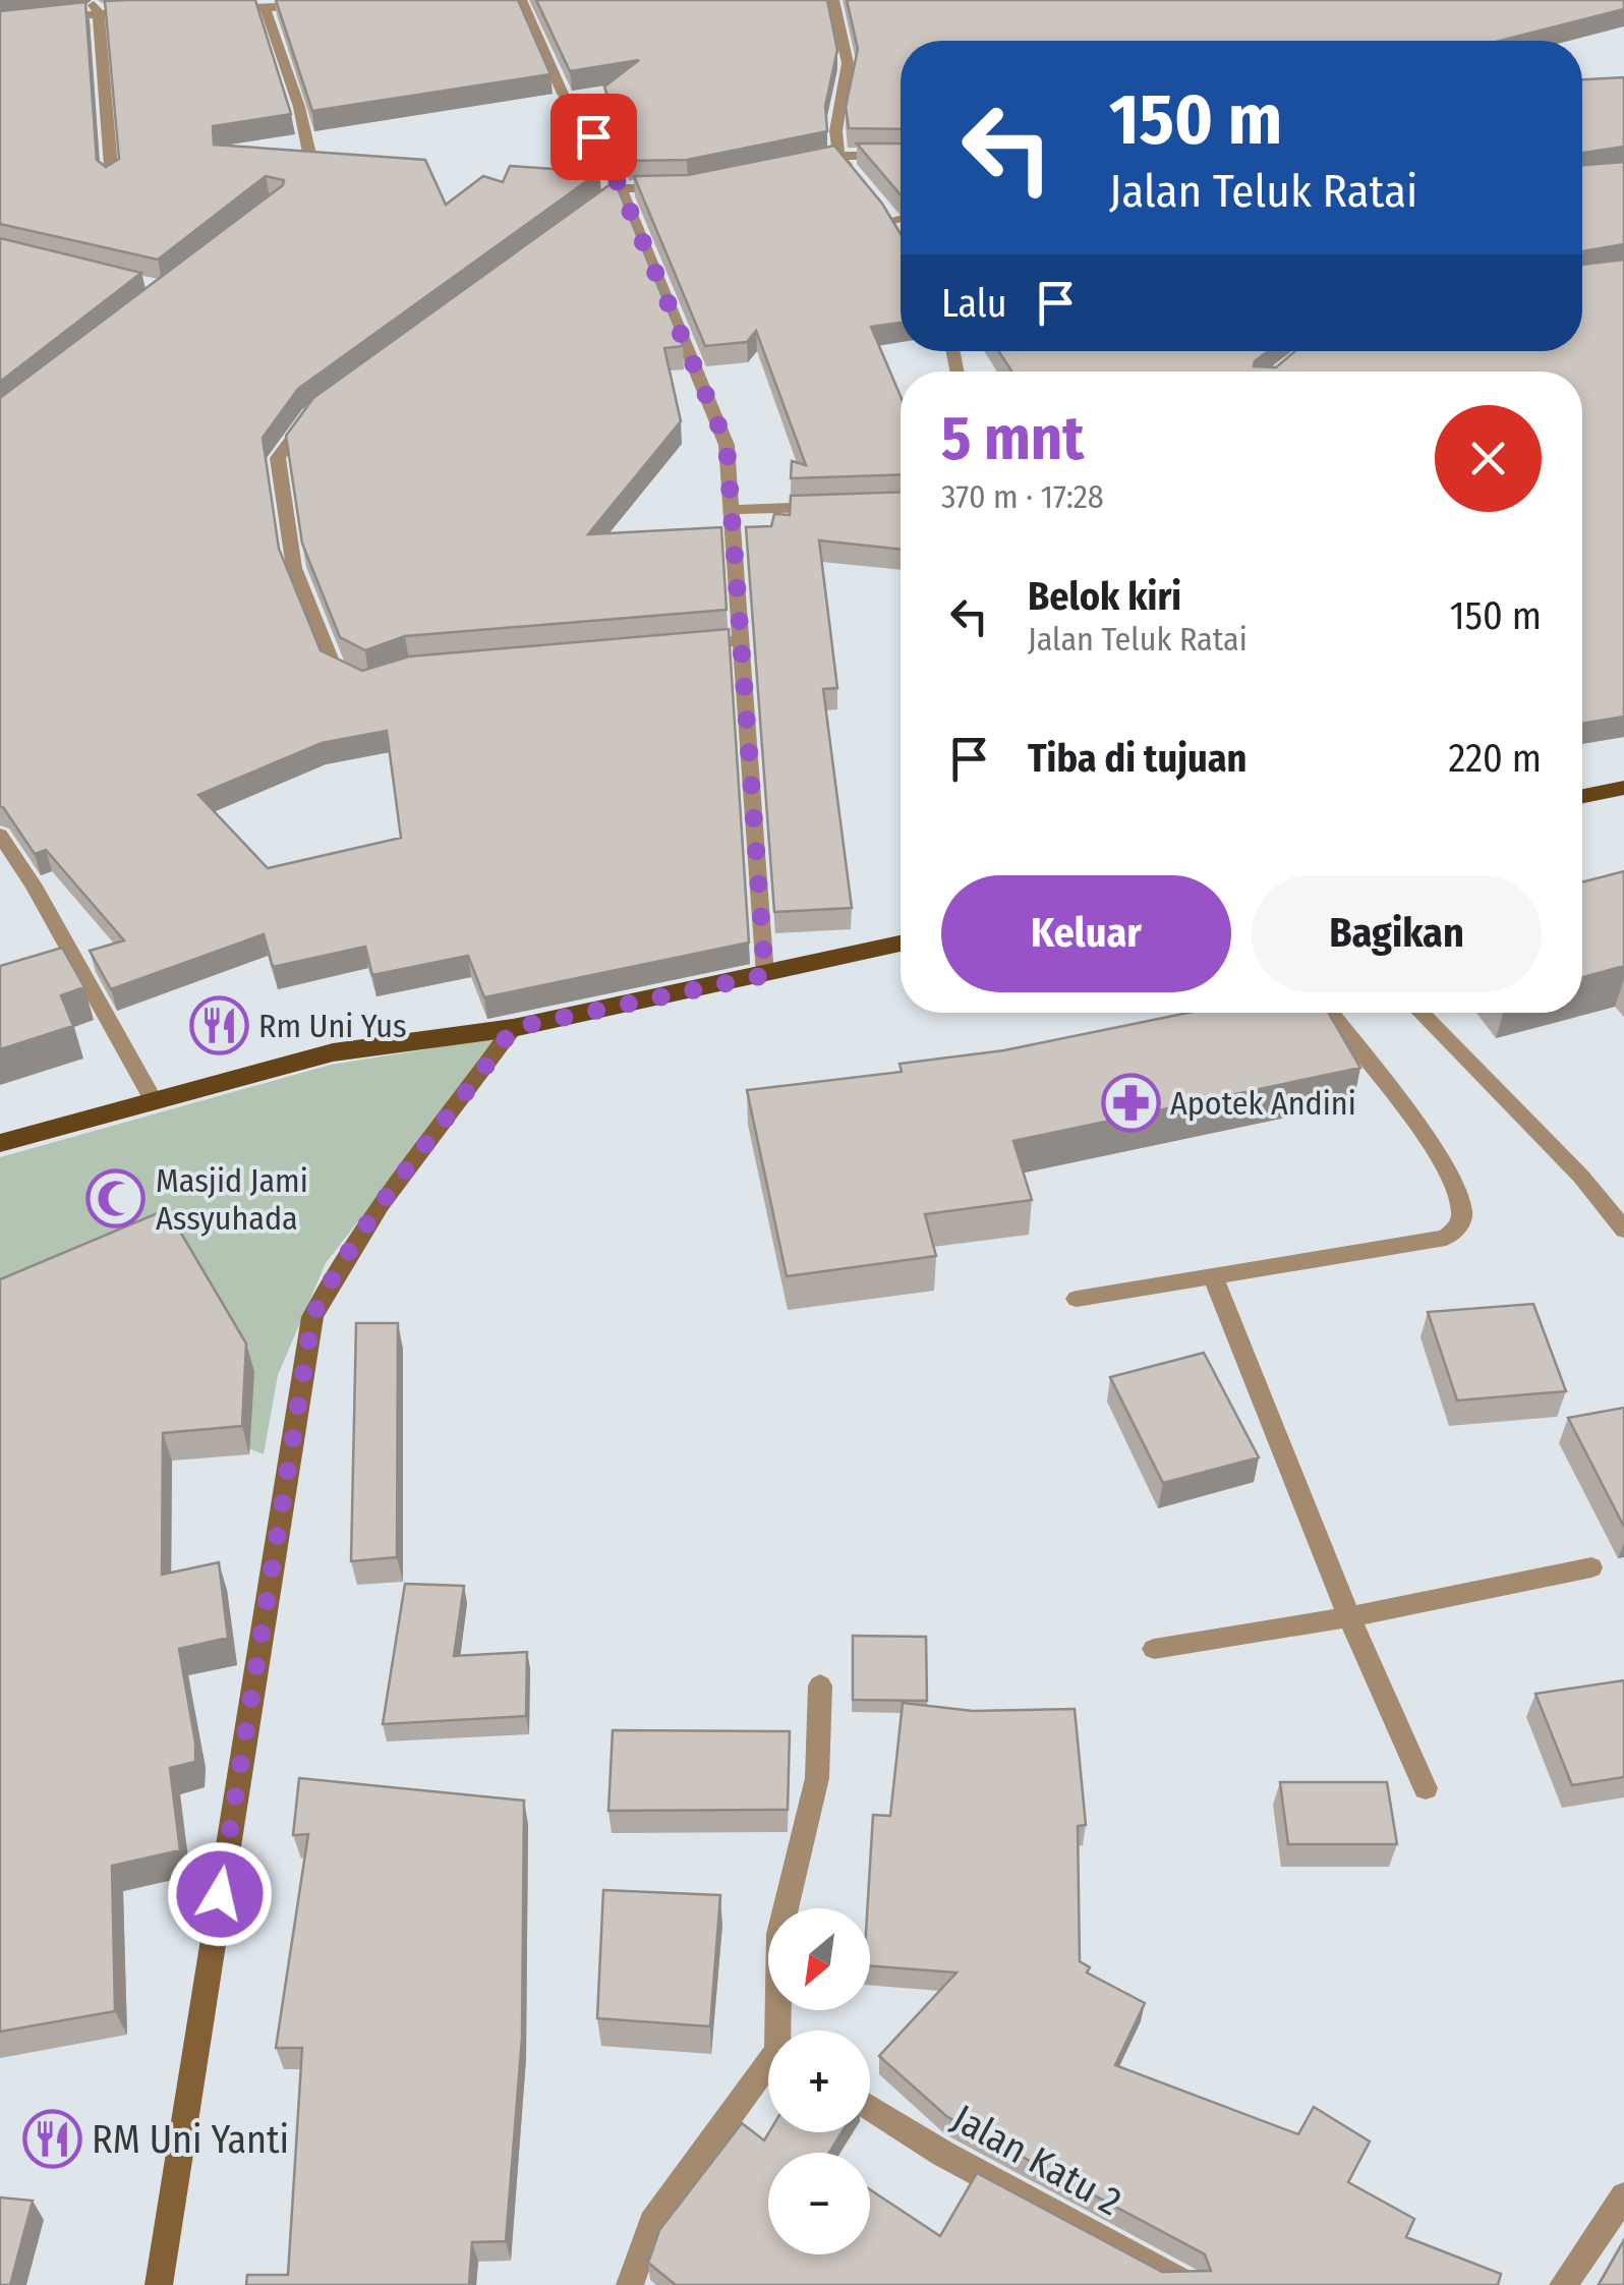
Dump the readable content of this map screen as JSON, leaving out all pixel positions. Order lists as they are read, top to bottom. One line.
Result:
{"streets":{"street":["Jalan Katu 2"]},"places":{"restaurant":["Rm Uni Yus","RM Uni Yanti"],"pharmacy":["Apotek Andini"],"mosque":["Masjid Jami Assyuhada"]},"north":"bottom left","page":{"turn":["150 m","Jalan Teluk Ratai"],"then":"Lalu","heading":["5 mnt","370 m · 17:28"],"list":[{"name":"Belok kiri","note":"Jalan Teluk Ratai","value":"150 m"},{"name":"Tiba di tujuan","value":"220 m"}],"buttons":["Keluar","Bagikan"],"map_buttons":["+","−"]}}
